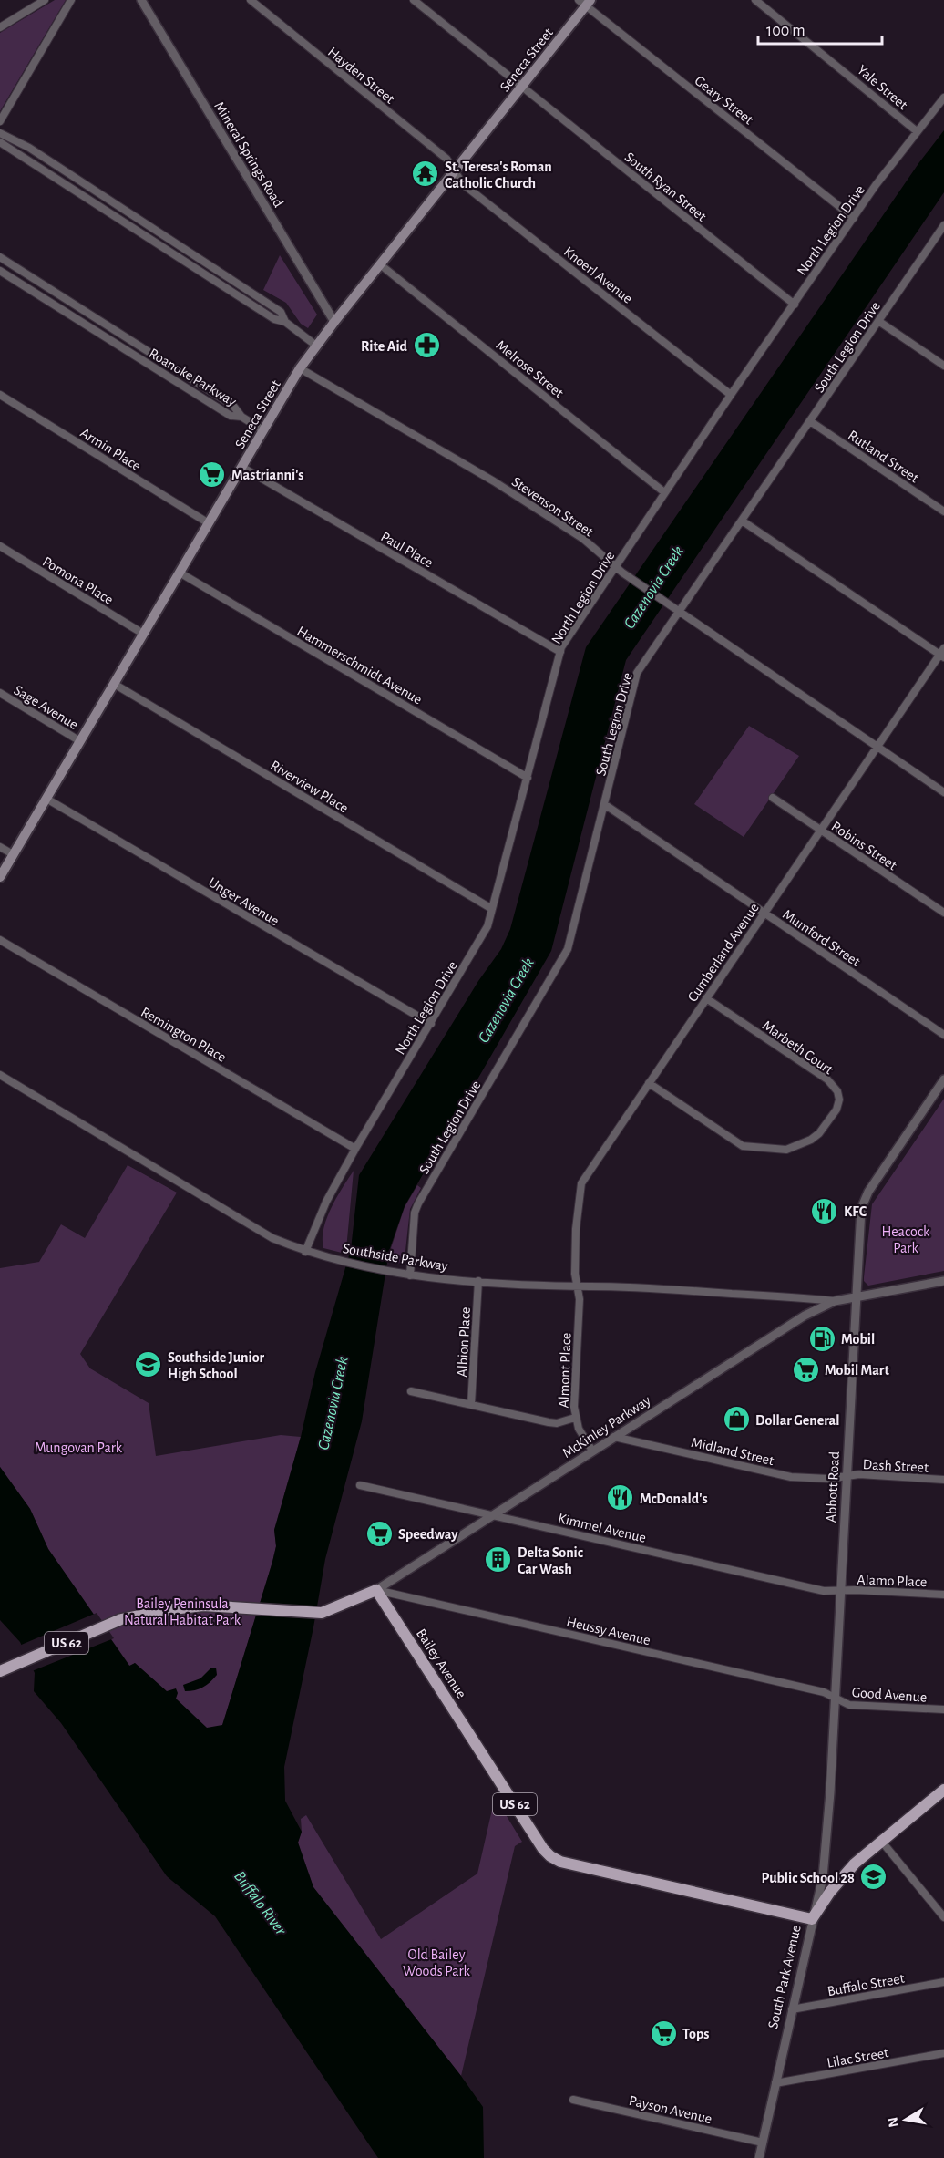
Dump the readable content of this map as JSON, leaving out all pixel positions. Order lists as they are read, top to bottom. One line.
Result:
{"streets":{"main road":["Seneca Street","US 62","Bailey Avenue","South Park Avenue"],"street":["Hayden Street","Yale Street","Geary Street","Mineral Springs Road","South Ryan Street","North Legion Drive","Knoerl Avenue","South Legion Drive","Melrose Street","Roanoke Parkway","Armin Place","Rutland Street","Stevenson Street","Paul Place","Pomona Place","Hammerschmidt Avenue","Sage Avenue","Riverview Place","Robins Street","Unger Avenue","Mumford Street","Cumberland Avenue","Remington Place","Marbeth Court","Southside Parkway","Albion Place","Almont Place","McKinley Parkway","Midland Street","Dash Street","Abbott Road","Kimmel Avenue","Alamo Place","Heussy Avenue","Good Avenue","Buffalo Street","Lilac Street","Payson Avenue"]},"crossings":[["Seneca Street","Hayden Street"],["Seneca Street","Geary Street"],["Seneca Street","Mineral Springs Road"],["Seneca Street","South Ryan Street"],["Seneca Street","Knoerl Avenue"],["Seneca Street","Melrose Street"],["Seneca Street","Roanoke Parkway"],["Seneca Street","Armin Place"],["Seneca Street","Stevenson Street"],["Seneca Street","Paul Place"],["Seneca Street","Pomona Place"],["Seneca Street","Hammerschmidt Avenue"],["Seneca Street","Sage Avenue"],["Seneca Street","Riverview Place"],["Seneca Street","Unger Avenue"],["Hayden Street","Knoerl Avenue"],["Yale Street","North Legion Drive"],["Geary Street","North Legion Drive"],["South Ryan Street","North Legion Drive"],["North Legion Drive","Knoerl Avenue"],["North Legion Drive","Melrose Street"],["North Legion Drive","Stevenson Street"],["North Legion Drive","Paul Place"],["North Legion Drive","Hammerschmidt Avenue"],["North Legion Drive","Riverview Place"],["North Legion Drive","Unger Avenue"],["North Legion Drive","Remington Place"],["North Legion Drive","Southside Parkway"],["South Legion Drive","Rutland Street"],["South Legion Drive","Stevenson Street"],["South Legion Drive","Mumford Street"],["South Legion Drive","Southside Parkway"],["Stevenson Street","Cumberland Avenue"],["Robins Street","Cumberland Avenue"],["Mumford Street","Cumberland Avenue"],["Cumberland Avenue","Marbeth Court"],["Cumberland Avenue","Southside Parkway"],["Cumberland Avenue","Almont Place"],["Southside Parkway","Albion Place"],["Southside Parkway","Almont Place"],["Southside Parkway","McKinley Parkway"],["Almont Place","McKinley Parkway"],["McKinley Parkway","Midland Street"],["McKinley Parkway","Abbott Road"],["McKinley Parkway","Kimmel Avenue"],["McKinley Parkway","Heussy Avenue"],["McKinley Parkway","US 62"],["McKinley Parkway","Bailey Avenue"],["Midland Street","Dash Street"],["Midland Street","Abbott Road"],["Dash Street","Abbott Road"],["Abbott Road","Kimmel Avenue"],["Abbott Road","Alamo Place"],["Abbott Road","Heussy Avenue"],["Abbott Road","Bailey Avenue"],["Abbott Road","Good Avenue"],["Abbott Road","South Park Avenue"],["Kimmel Avenue","Alamo Place"],["Heussy Avenue","US 62"],["Heussy Avenue","Bailey Avenue"],["Heussy Avenue","Good Avenue"],["US 62","Bailey Avenue"],["Bailey Avenue","South Park Avenue"],["South Park Avenue","Buffalo Street"],["South Park Avenue","Lilac Street"],["South Park Avenue","Payson Avenue"]],"water":["Cazenovia Creek","Buffalo River"],"parks":["Heacock Park","Mungovan Park","Bailey Peninsula Natural Habitat Park","Old Bailey Woods Park"],"places":{"temple":["St. Teresa's Roman Catholic Church"],"pharmacy":["Rite Aid"],"supermarket":["Mastrianni's","Mobil Mart","Speedway","Tops"],"restaurant":["KFC","McDonald's"],"fuel station":["Mobil"],"school or university":["Southside Junior High School","Public School 28"],"shop":["Dollar General"],"building":["Delta Sonic Car Wash"]},"scale_bar":"100 m","north":"left"}
